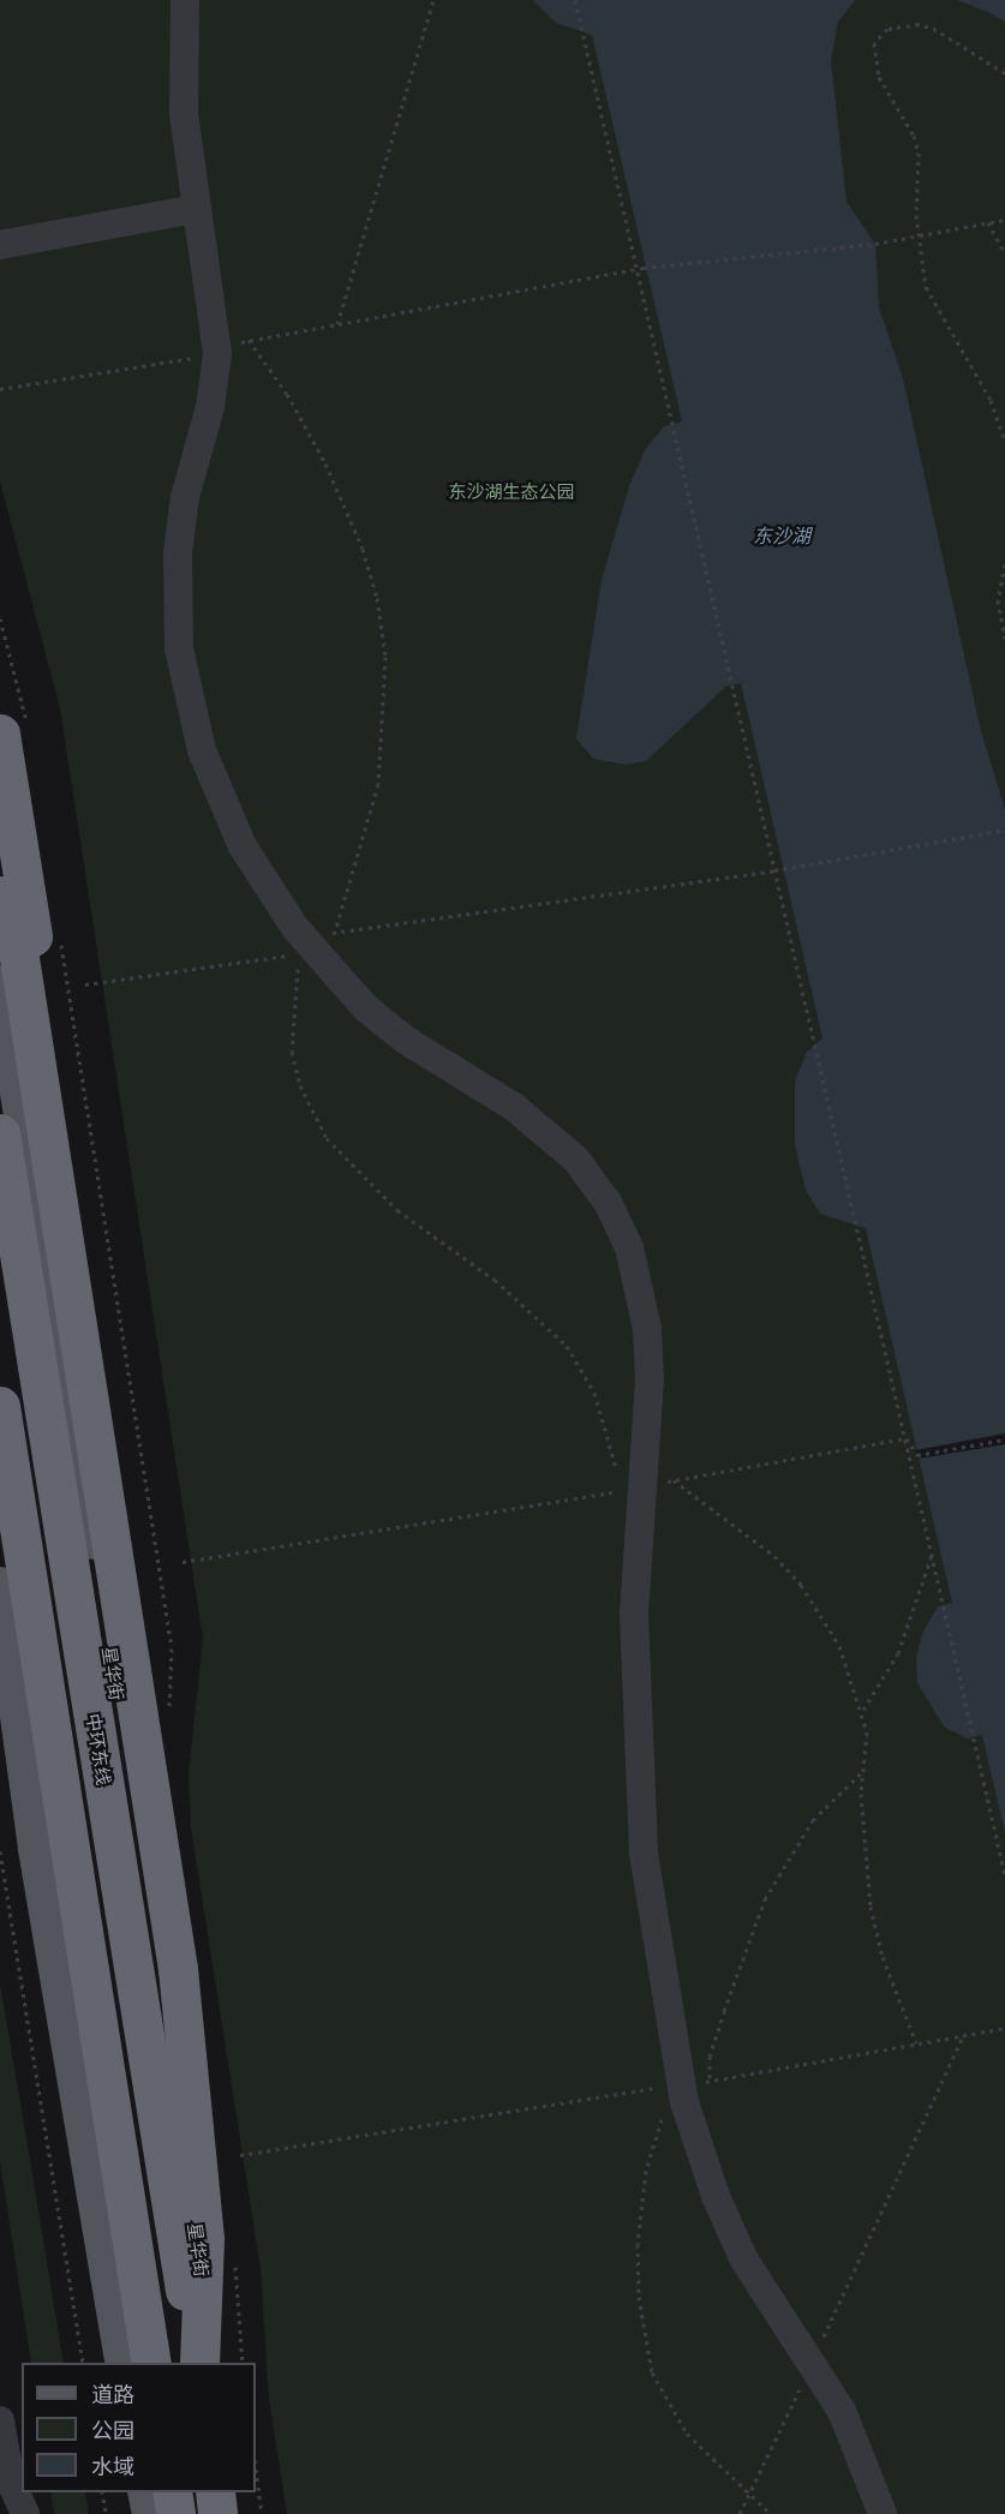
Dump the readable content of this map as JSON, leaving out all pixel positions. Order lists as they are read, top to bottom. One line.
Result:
{"streets":{"highway":["中环东线"],"main road":["星华街"]},"water":["东沙湖"],"parks":["东沙湖生态公园"],"legend":["道路","公园","水域"]}
